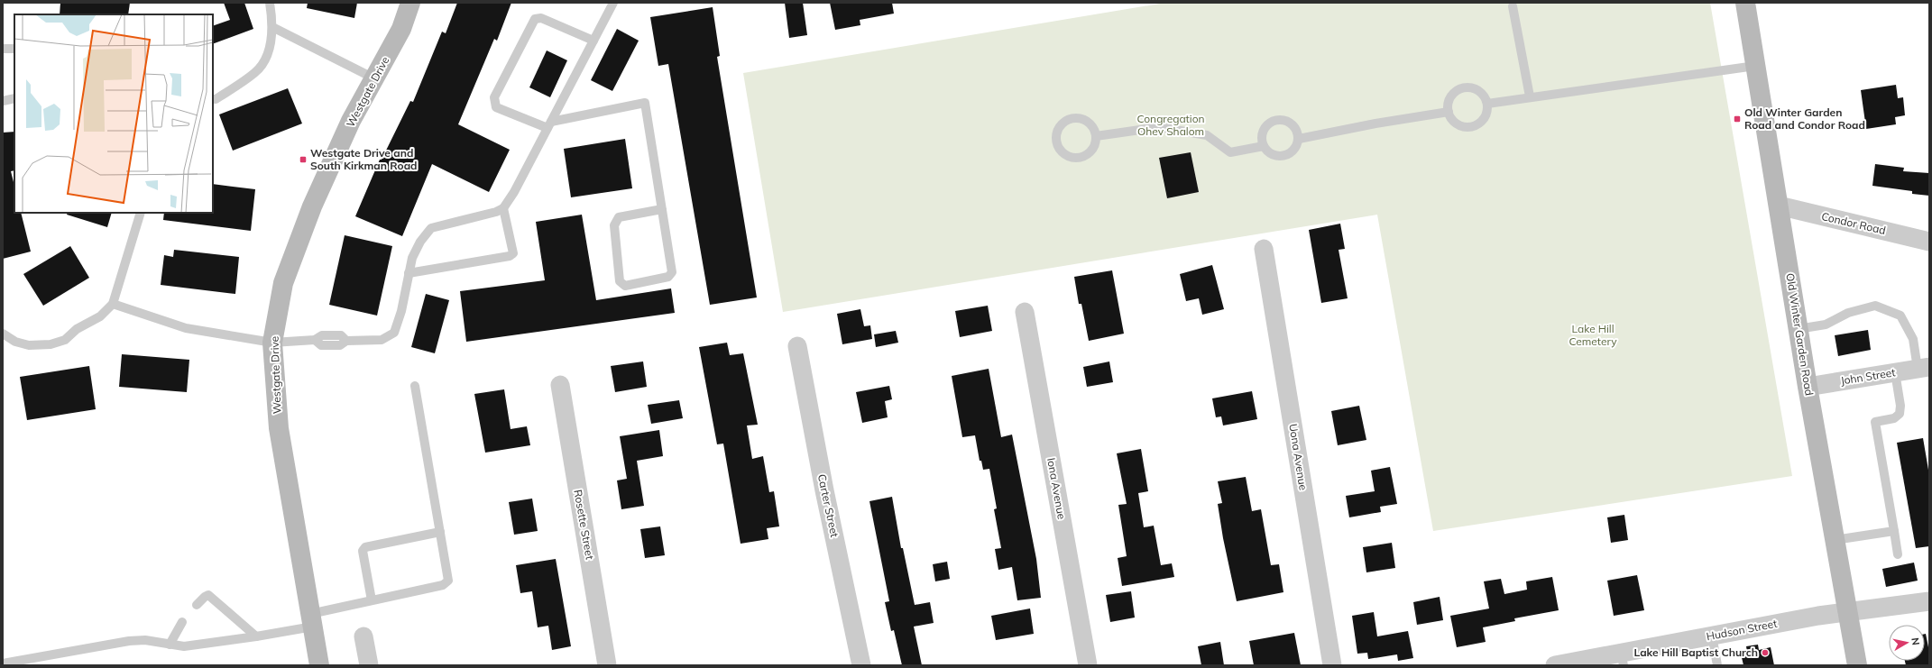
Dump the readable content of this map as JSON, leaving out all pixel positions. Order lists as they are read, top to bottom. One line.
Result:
{"streets":{"street":["Westgate Drive","Condor Road","Old Winter Garden Road","John Street","Uona Avenue","Iona Avenue","Carter Street","Rosette Street","Hudson Street"]},"crossings":[["Condor Road","Old Winter Garden Road"],["Old Winter Garden Road","John Street"],["Old Winter Garden Road","Hudson Street"]],"parks":["Congregation Ohev Shalom","Lake Hill Cemetery"],"places":{"transit":["Old Winter Garden Road and Condor Road","Westgate Drive and South Kirkman Road"],"other":["Lake Hill Baptist Church"]},"north":"right"}
